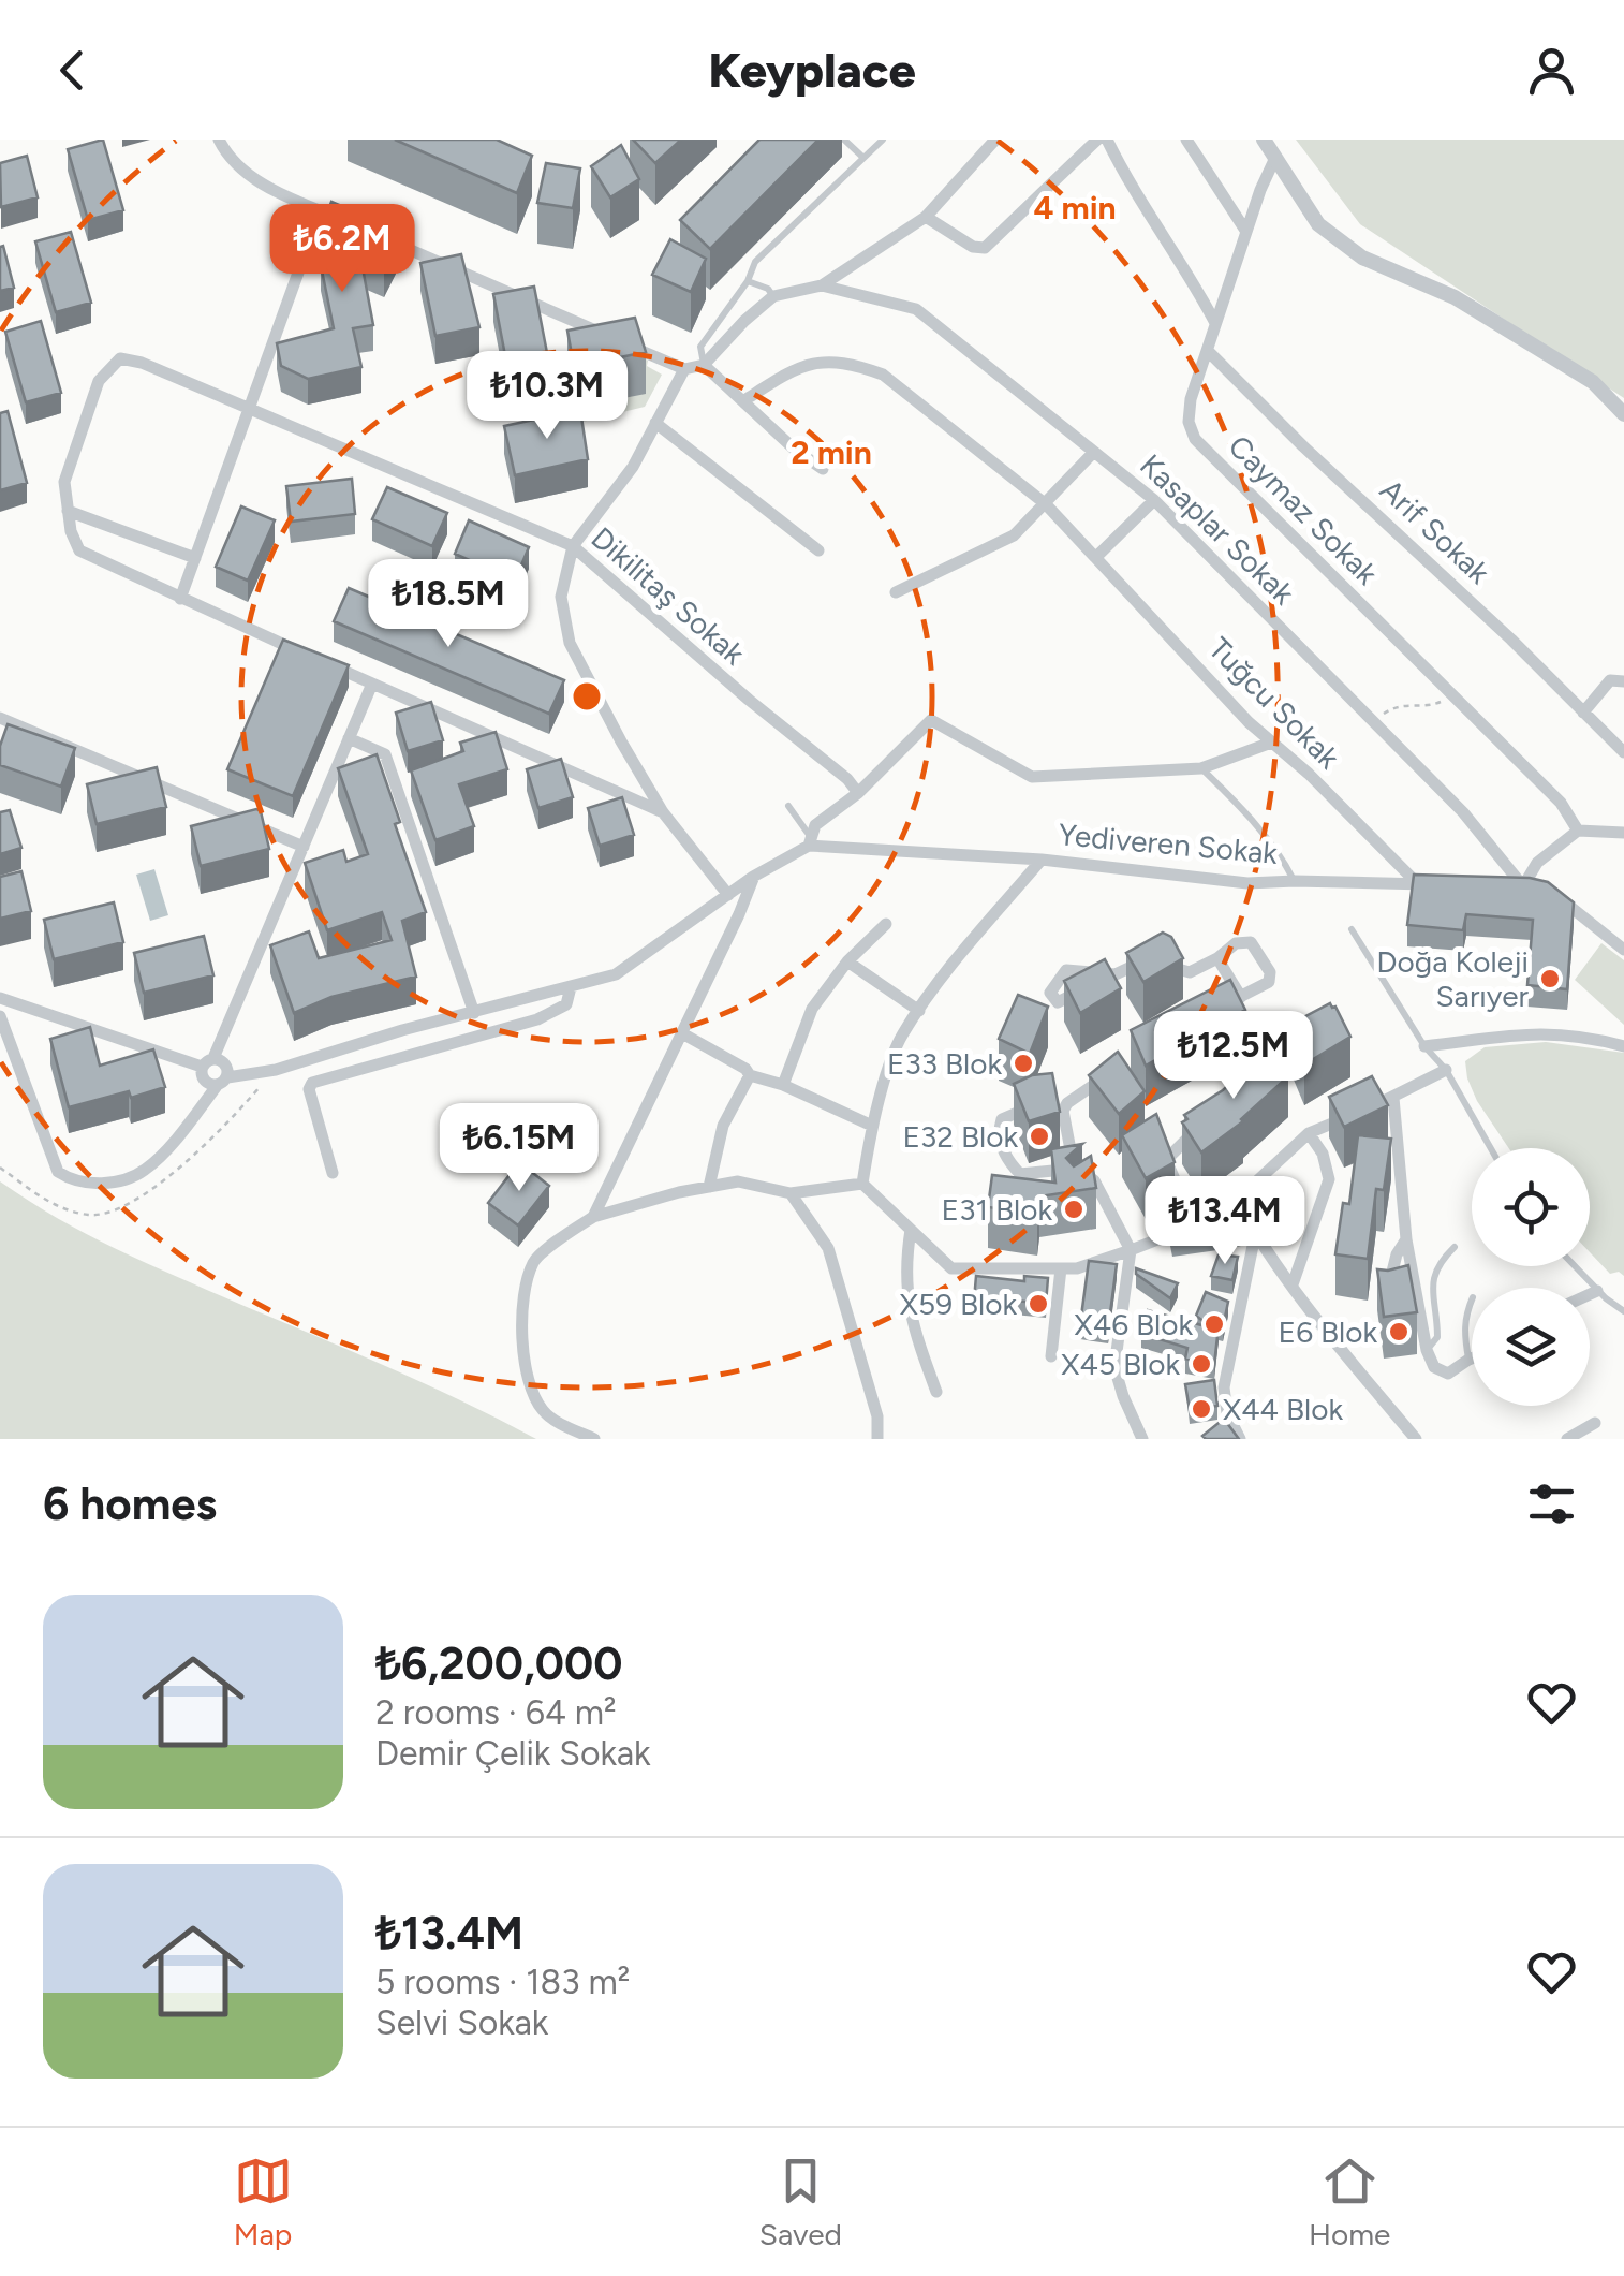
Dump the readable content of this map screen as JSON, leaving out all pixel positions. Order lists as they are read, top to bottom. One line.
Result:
{"streets":{"street":["Caymaz Sokak","Kasaplar Sokak","Arif Sokak","Dikilitaş Sokak","Tuğcu Sokak","Yediveren Sokak"]},"crossings":[["Caymaz Sokak","Arif Sokak"],["Tuğcu Sokak","Yediveren Sokak"]],"places":["Doğa Koleji Sarıyer","E33 Blok","E32 Blok","E31 Blok","X59 Blok","X46 Blok","E6 Blok","X45 Blok","X44 Blok"],"page":{"header":"Keyplace","price":["₺6.2M","₺10.3M","₺18.5M","₺12.5M","₺6.15M","₺13.4M"],"heading":"6 homes","list":[{"name":"₺6,200,000","note":"2 rooms · 64 m² · Demir Çelik Sokak"},{"name":"₺13.4M","note":"5 rooms · 183 m² · Selvi Sokak"}],"tabs":["Map","Saved","Home"]},"rings":["4 min","2 min"]}
